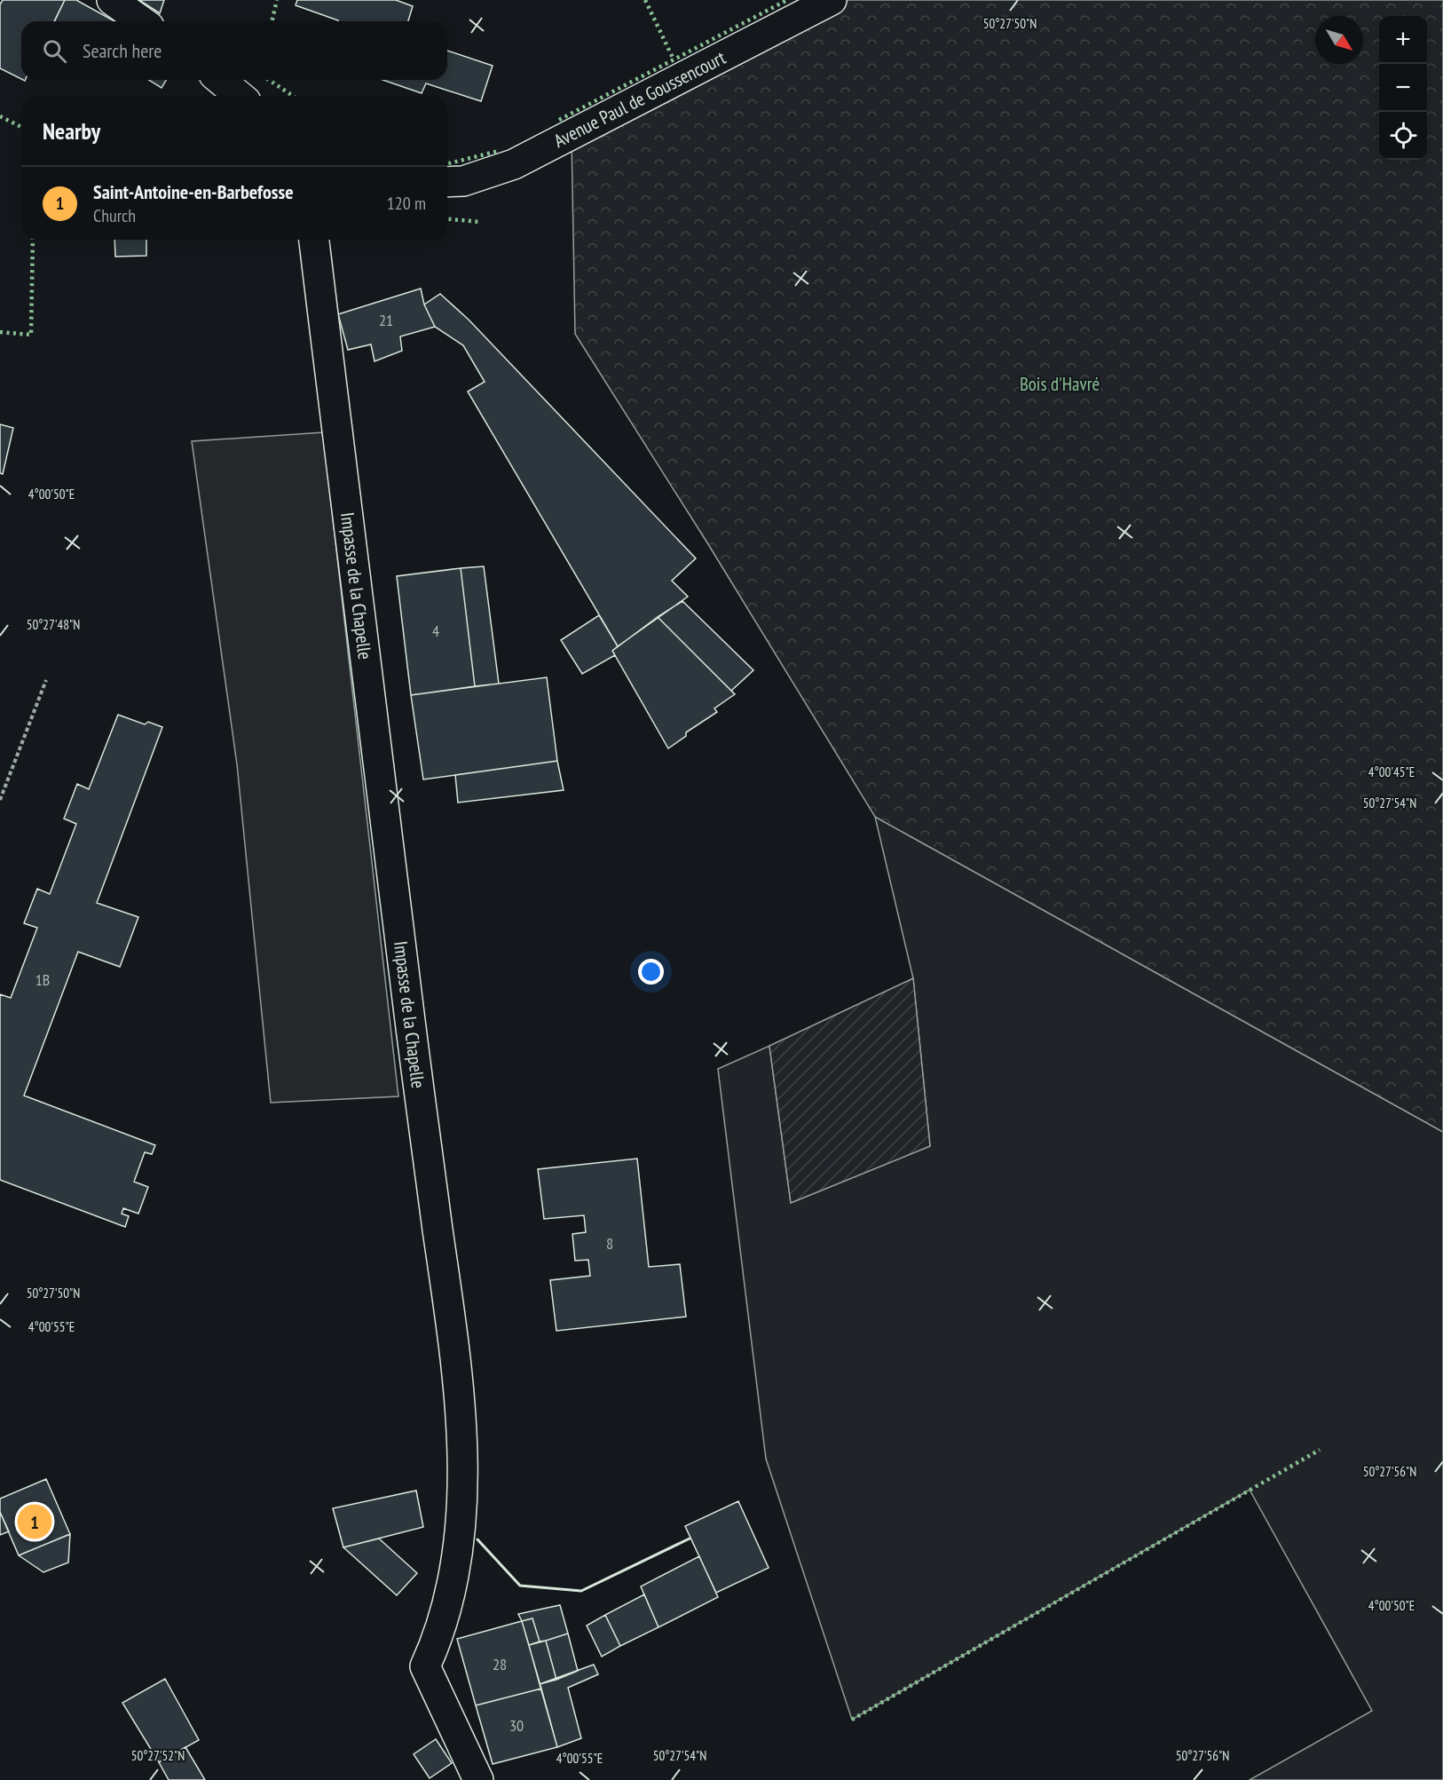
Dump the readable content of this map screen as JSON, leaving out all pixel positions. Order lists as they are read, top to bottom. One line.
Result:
{"streets":{"street":["Avenue Paul de Goussencourt","Impasse de la Chapelle"]},"parks":["Bois d'Havré"],"house_numbers":["21","4","1B","8","28","30"],"north":"bottom right","page":{"map_buttons":["+","−"],"search":"Search here","heading":"Nearby","list":[{"mark":"1","name":"Saint-Antoine-en-Barbefosse","note":"Church","value":"120 m"}],"pins":"1"},"coordinates":["50°27'50\"N","4°00'50\"E","50°27'48\"N","4°00'45\"E","50°27'54\"N","4°00'55\"E","50°27'56\"N","50°27'52\"N"]}
